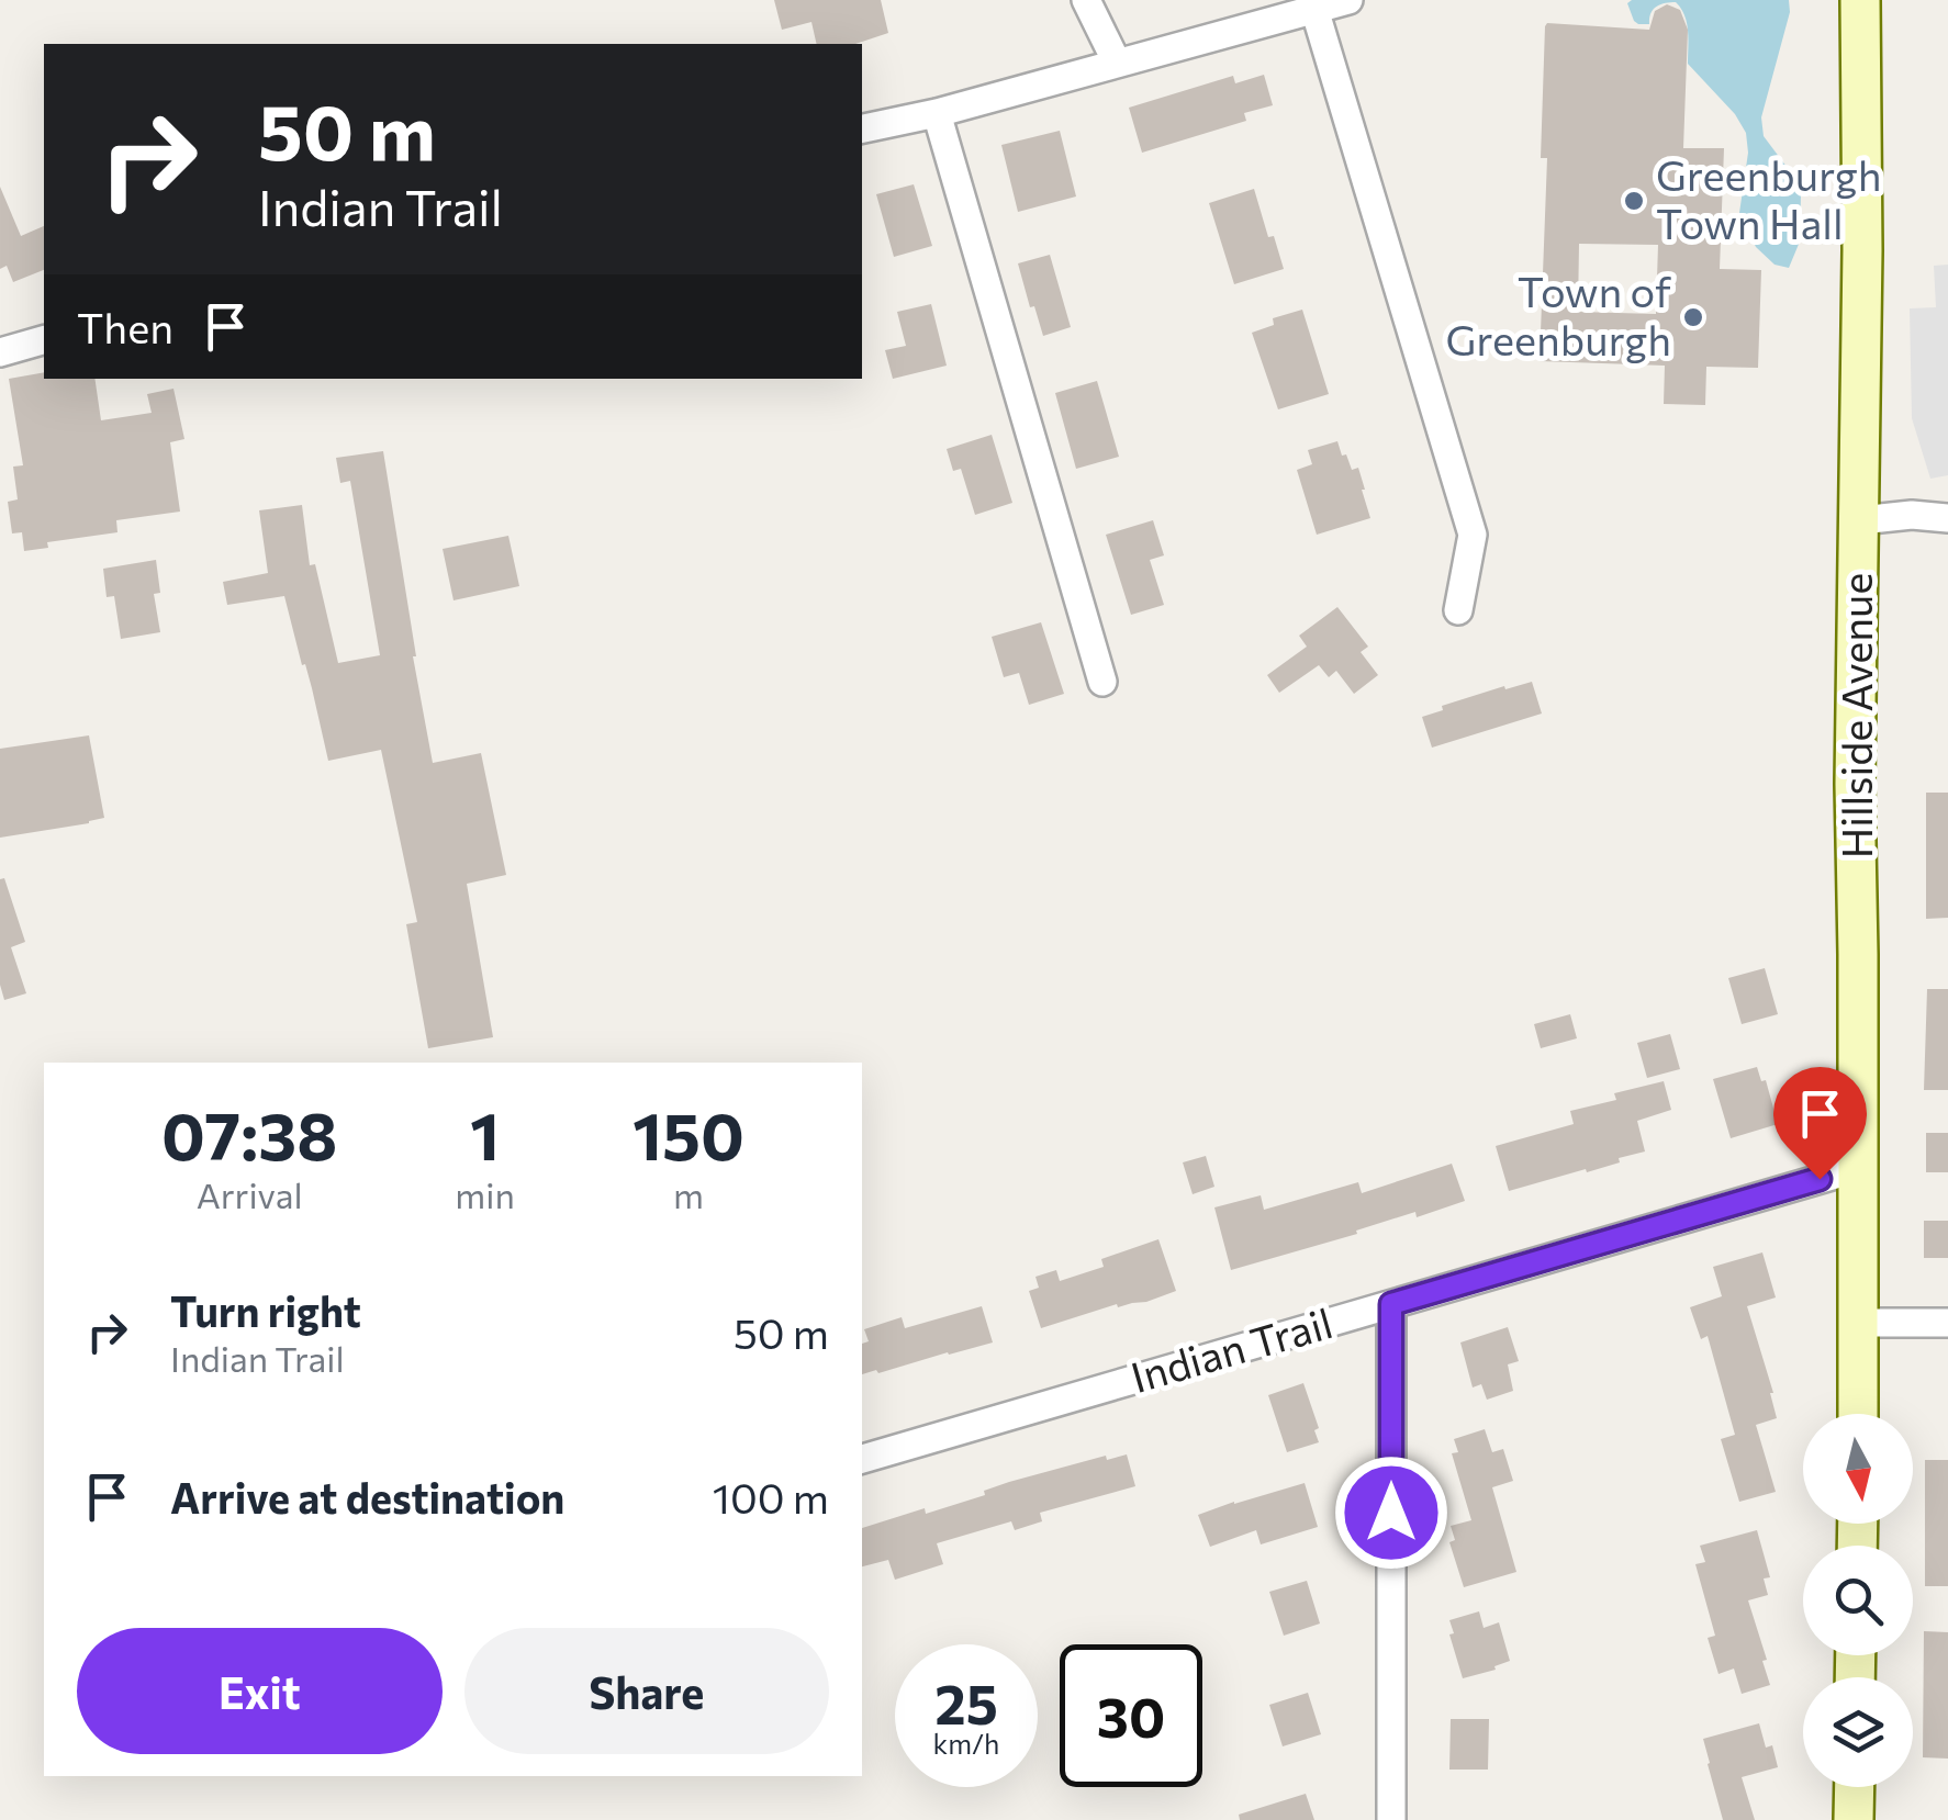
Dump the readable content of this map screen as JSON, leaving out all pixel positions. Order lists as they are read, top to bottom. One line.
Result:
{"streets":{"main road":["Hillside Avenue"],"street":["Indian Trail"]},"crossings":[["Hillside Avenue","Indian Trail"]],"places":["Greenburgh Town Hall","Town of Greenburgh"],"north":"bottom","page":{"turn":["50 m","Indian Trail"],"then":"Then","eta":["07:38","Arrival","1","min","150","m"],"list":[{"name":"Turn right","note":"Indian Trail","value":"50 m"},{"name":"Arrive at destination","value":"100 m"}],"buttons":["Exit","Share"],"speed":"25 km/h","limit":"30"}}
